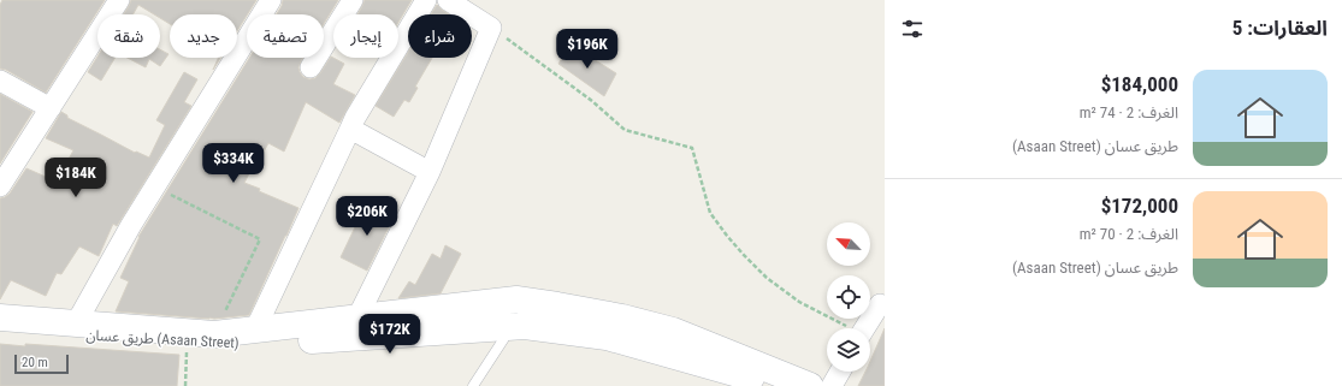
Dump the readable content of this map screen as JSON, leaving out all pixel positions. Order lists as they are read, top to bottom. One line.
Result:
{"streets":{"street":["طريق عسان (Asaan Street)"]},"scale_bar":"20 m","north":"top left","page":{"heading":"العقارات: 5","chip":["شراء","إيجار","تصفية","جديد","شقة"],"price":["$196K","$334K","$184K","$206K","$172K"],"list":[{"name":"$184,000","note":"الغرف: 2 · 74 m² · طريق عسان (Asaan Street)"},{"name":"$172,000","note":"الغرف: 2 · 70 m² · طريق عسان (Asaan Street)"}],"scale":"20 m"}}
